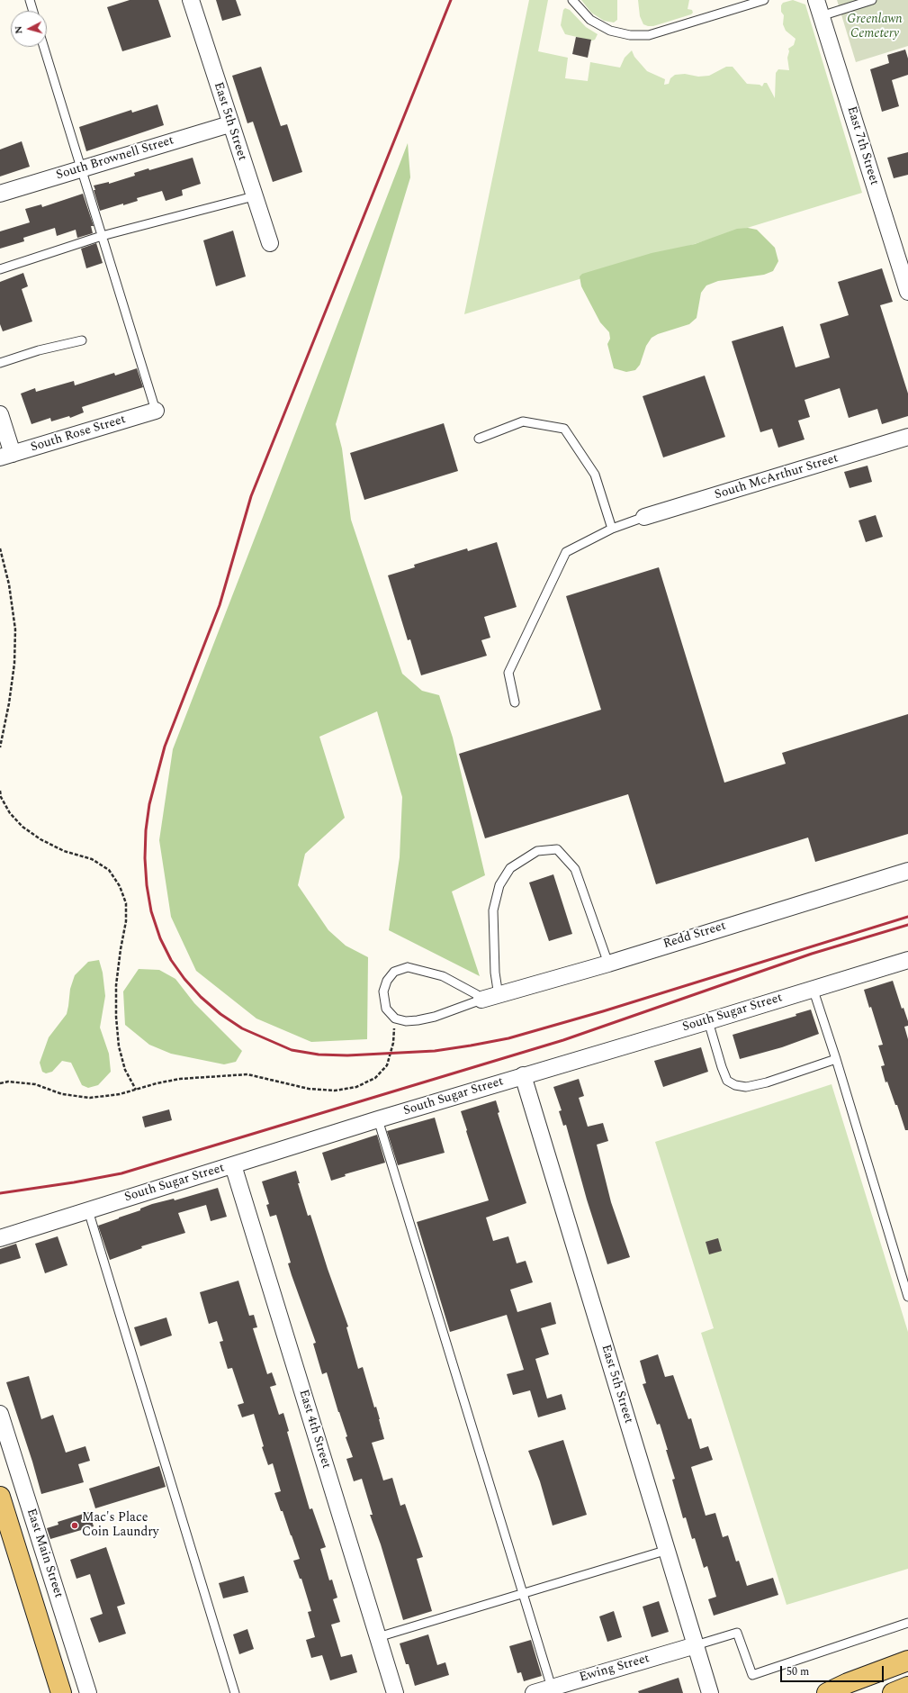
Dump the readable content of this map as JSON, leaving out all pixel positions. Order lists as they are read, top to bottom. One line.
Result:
{"streets":{"main road":["East Main Street"],"street":["East 5th Street","East 7th Street","South Brownell Street","South Rose Street","South McArthur Street","Redd Street","South Sugar Street","East 4th Street","Ewing Street"]},"crossings":[["East 5th Street","South Brownell Street"],["East 5th Street","South Sugar Street"],["East 5th Street","Ewing Street"],["South Sugar Street","East 4th Street"]],"parks":["Greenlawn Cemetery"],"places":["Mac's Place Coin Laundry"],"scale_bar":"50 m","north":"left"}
